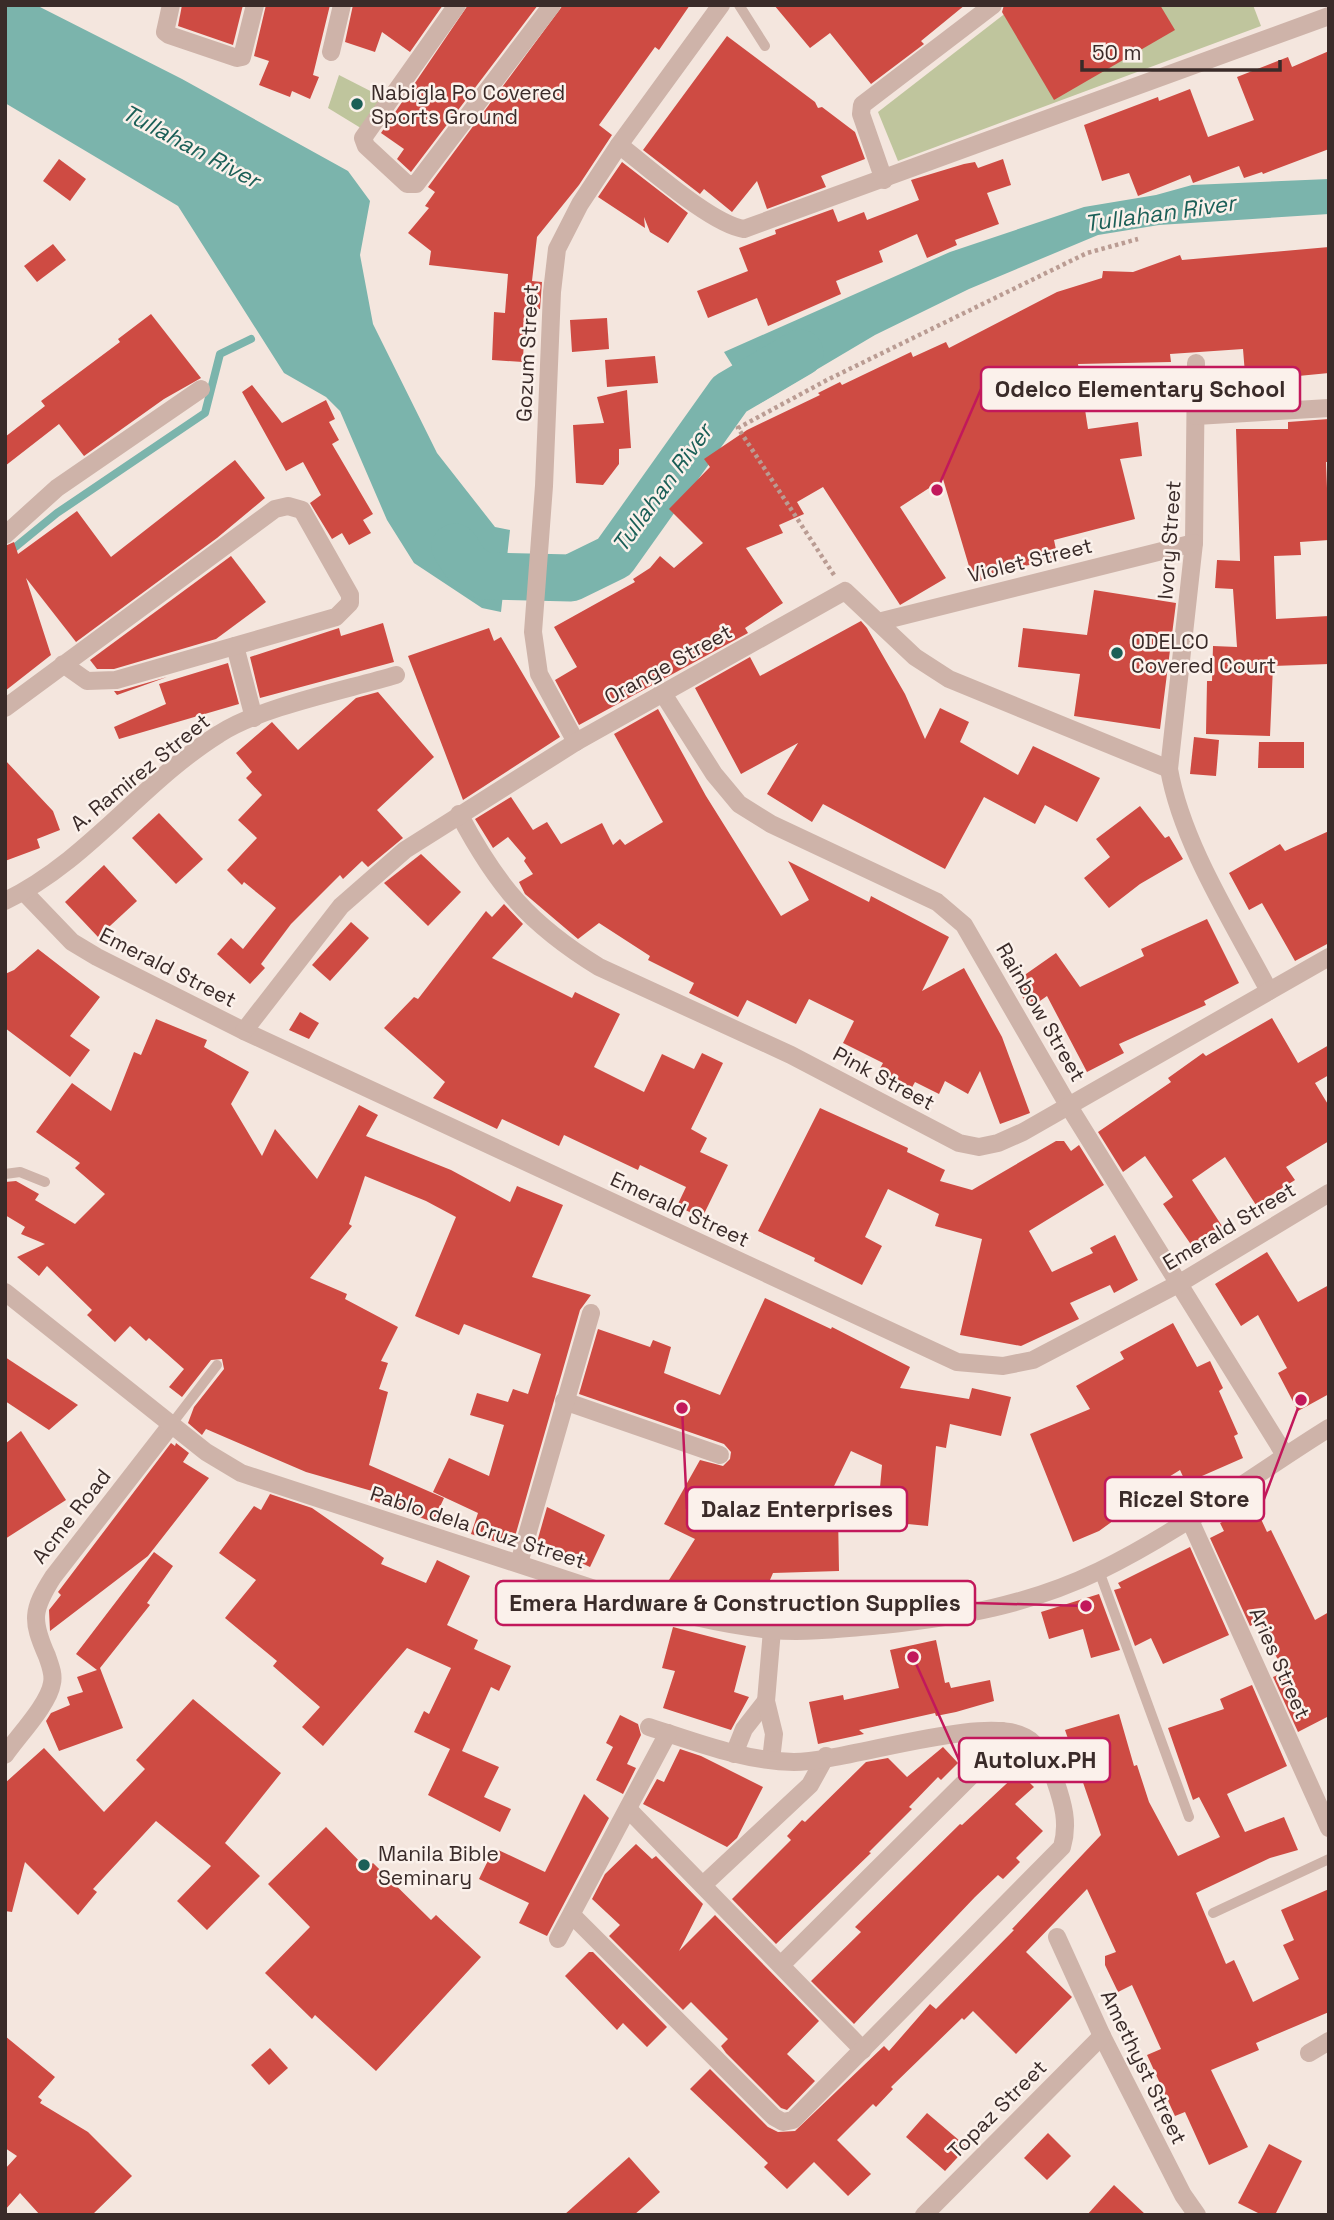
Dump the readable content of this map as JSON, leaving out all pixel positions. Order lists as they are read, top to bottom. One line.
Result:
{"streets":{"street":["Gozum Street","Ivory Street","Violet Street","Orange Street","A. Ramirez Street","Emerald Street","Rainbow Street","Pink Street","Acme Road","Pablo dela Cruz Street","Aries Street","Amethyst Street","Topaz Street"]},"crossings":[["Gozum Street","Orange Street"],["Ivory Street","Violet Street"],["Ivory Street","Pink Street"],["Orange Street","Emerald Street"],["Orange Street","Rainbow Street"],["Orange Street","Pink Street"],["A. Ramirez Street","Emerald Street"],["Emerald Street","Rainbow Street"],["Rainbow Street","Pink Street"],["Rainbow Street","Pablo dela Cruz Street"],["Acme Road","Pablo dela Cruz Street"],["Pablo dela Cruz Street","Aries Street"],["Amethyst Street","Topaz Street"]],"water":["Tullahan River"],"places":["Nabigla Po Covered Sports Ground","Odelco Elementary School","ODELCO Covered Court","Riczel Store","Dalaz Enterprises","Emera Hardware & Construction Supplies","Autolux.PH","Manila Bible Seminary"],"scale_bar":"50 m"}
